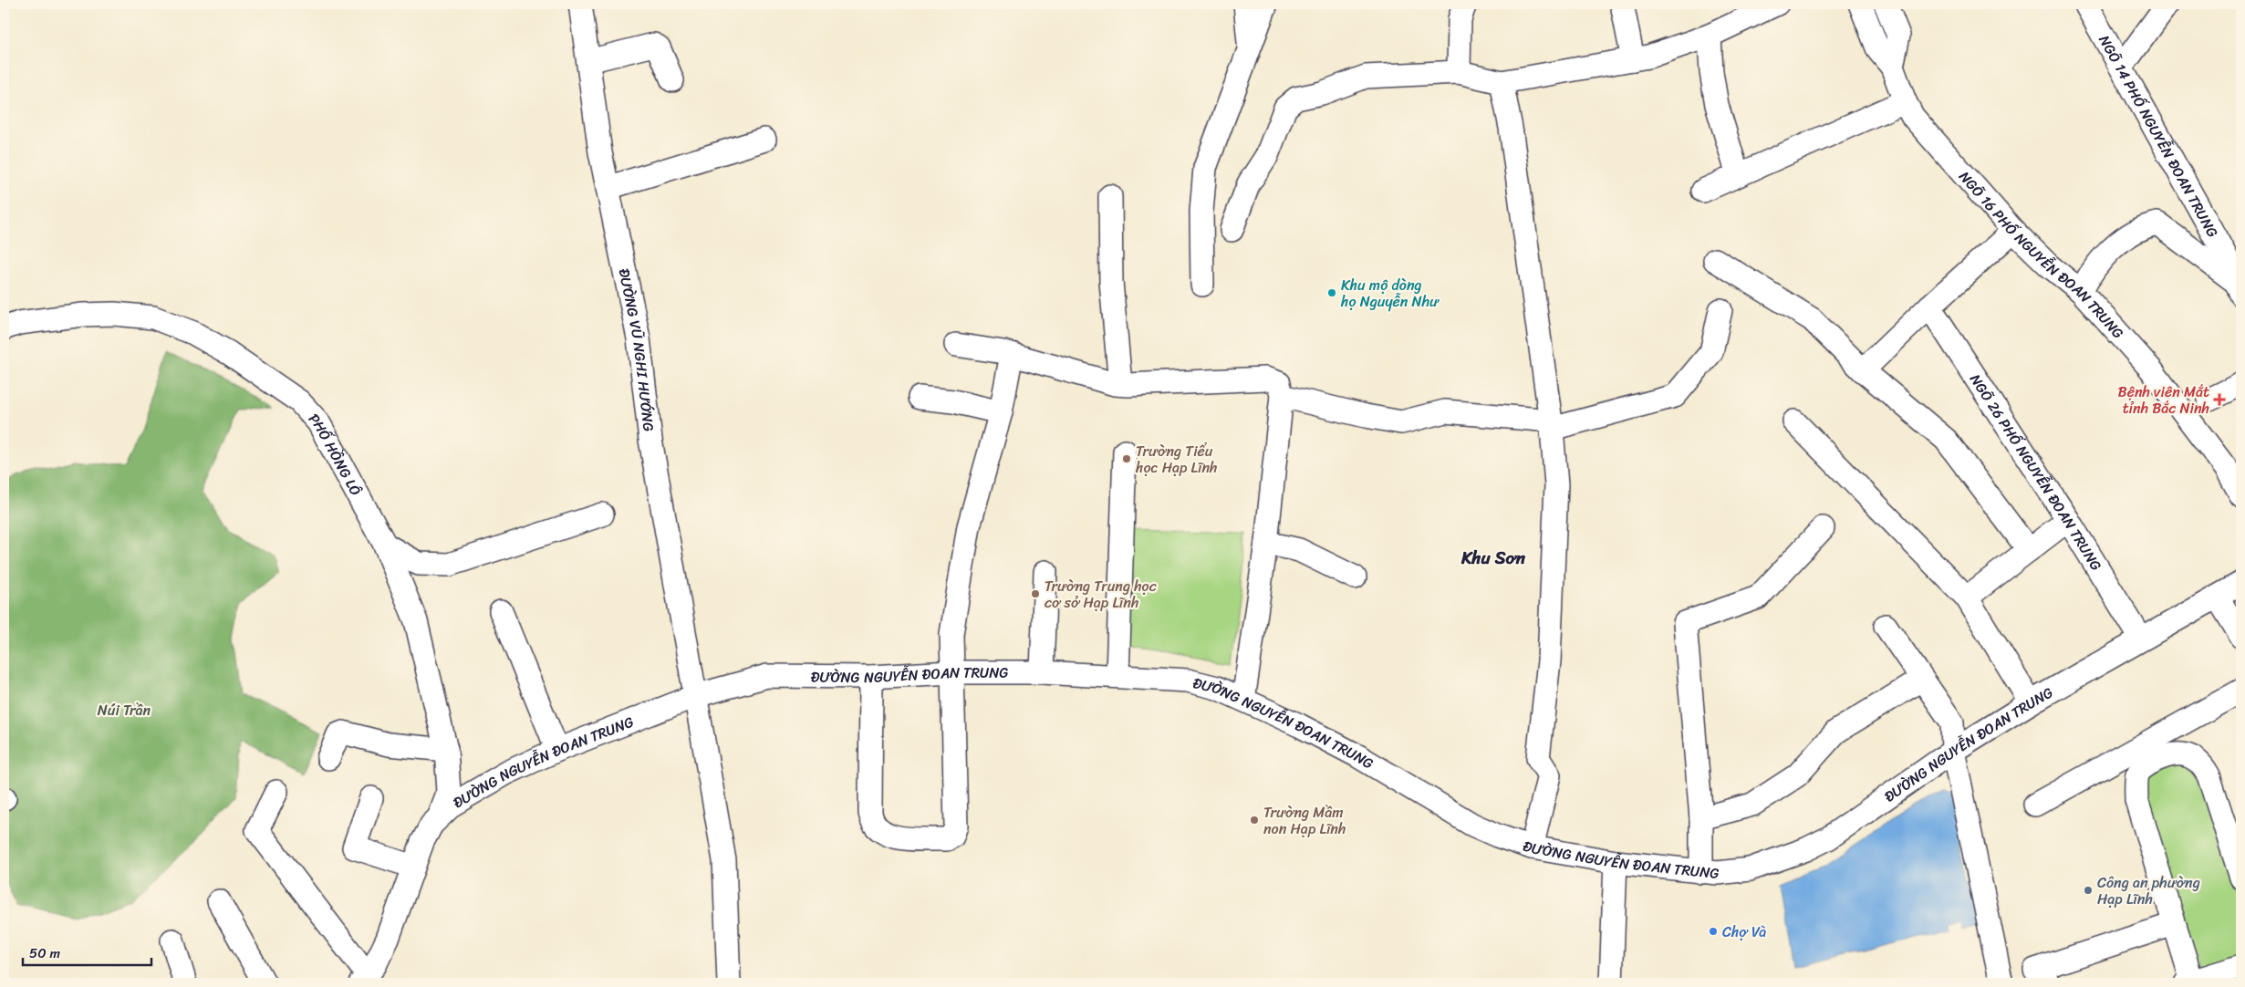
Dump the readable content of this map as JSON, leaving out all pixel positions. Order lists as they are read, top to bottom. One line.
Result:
{"streets":{"street":["NGÕ 14 PHỐ NGUYỄN ĐOAN TRUNG","NGÕ 16 PHỐ NGUYỄN ĐOAN TRUNG","ĐƯỜNG VŨ NGHI HƯỚNG","PHỐ HỒNG LÔ","NGÕ 26 PHỐ NGUYỄN ĐOAN TRUNG","ĐƯỜNG NGUYỄN ĐOAN TRUNG"]},"crossings":[["ĐƯỜNG VŨ NGHI HƯỚNG","ĐƯỜNG NGUYỄN ĐOAN TRUNG"],["PHỐ HỒNG LÔ","ĐƯỜNG NGUYỄN ĐOAN TRUNG"],["NGÕ 26 PHỐ NGUYỄN ĐOAN TRUNG","ĐƯỜNG NGUYỄN ĐOAN TRUNG"]],"districts":["Khu Sơn"],"parks":["Núi Trần"],"places":{"other":["Khu mộ dòng họ Nguyễn Như","Trường Tiểu học Hạp Lĩnh","Trường Trung học cơ sở Hạp Lĩnh","Trường Mầm non Hạp Lĩnh","Công an phường Hạp Lĩnh","Chợ Và"],"health":["Bệnh viện Mắt tỉnh Bắc Ninh"]},"scale_bar":"50 m"}
